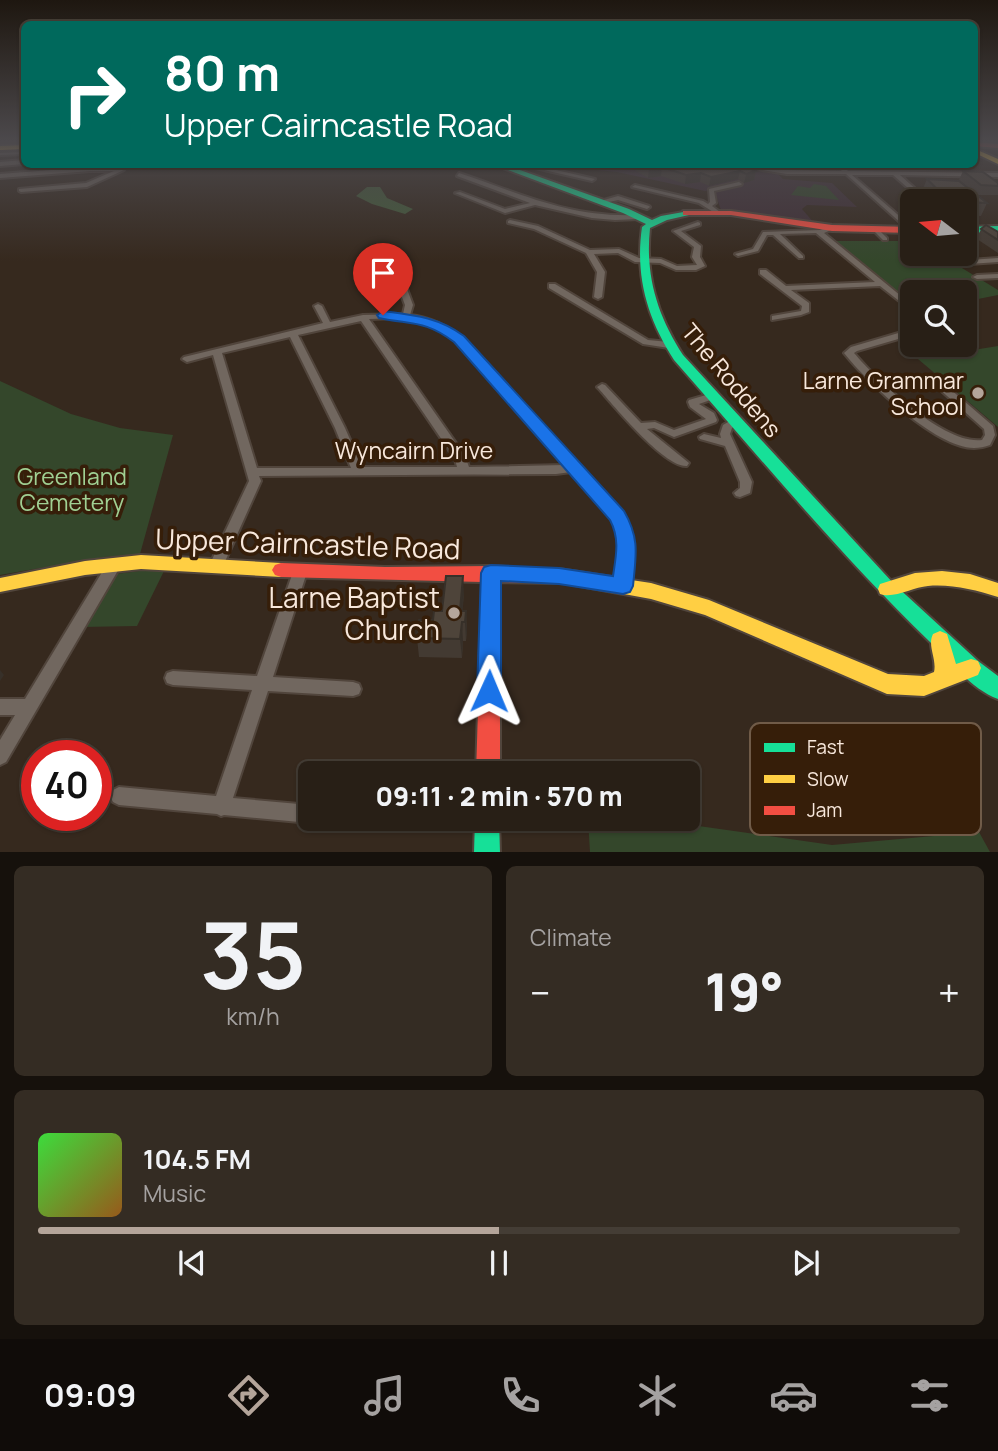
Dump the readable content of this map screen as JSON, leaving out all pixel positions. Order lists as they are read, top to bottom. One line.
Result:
{"streets":{"street":["The Roddens","Wyncairn Drive","Upper Cairncastle Road"]},"crossings":[["The Roddens","Upper Cairncastle Road"]],"parks":["Greenland Cemetery"],"places":["Larne Grammar School","Larne Baptist Church"],"legend":["Fast","Slow","Jam"],"north":"left","page":{"turn":["80 m","Upper Cairncastle Road"],"limit":"40","trip":"09:11 · 2 min · 570 m","tile":[["35","km/h"],"Climate"],"heat":["−","19°","+"],"song":["104.5 FM","Music"],"tabs":"09:09"}}
